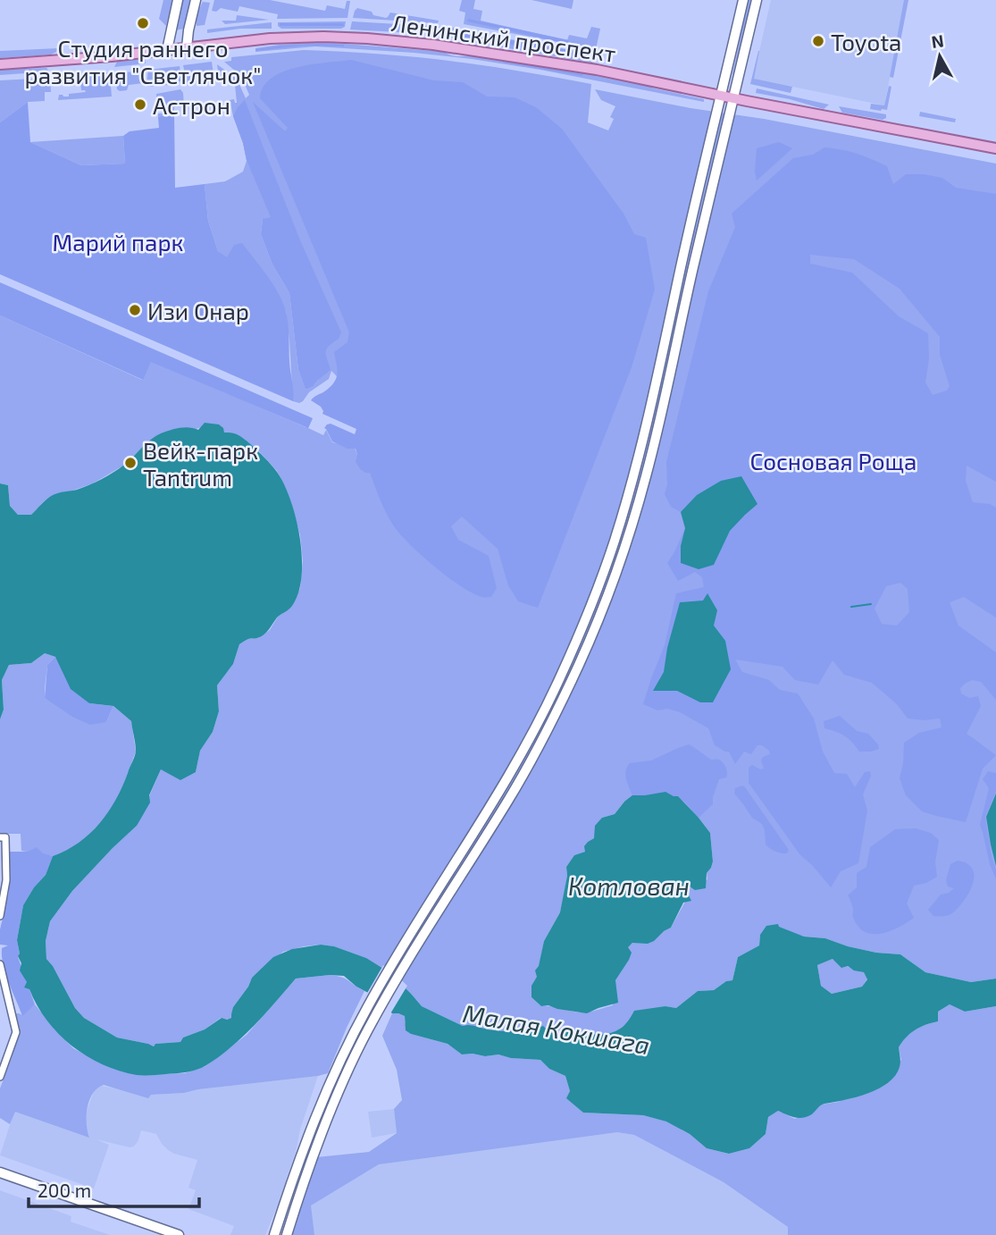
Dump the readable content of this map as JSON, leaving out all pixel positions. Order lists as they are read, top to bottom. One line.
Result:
{"streets":{"main road":["Ленинский проспект"]},"water":["Котлован","Малая Кокшага"],"parks":["Марий парк","Сосновая Роща"],"places":["Студия раннего развития \"Светлячок\"","Toyota","Астрон","Изи Онар","Вейк-парк Tantrum"],"scale_bar":"200 m","north":"top"}
